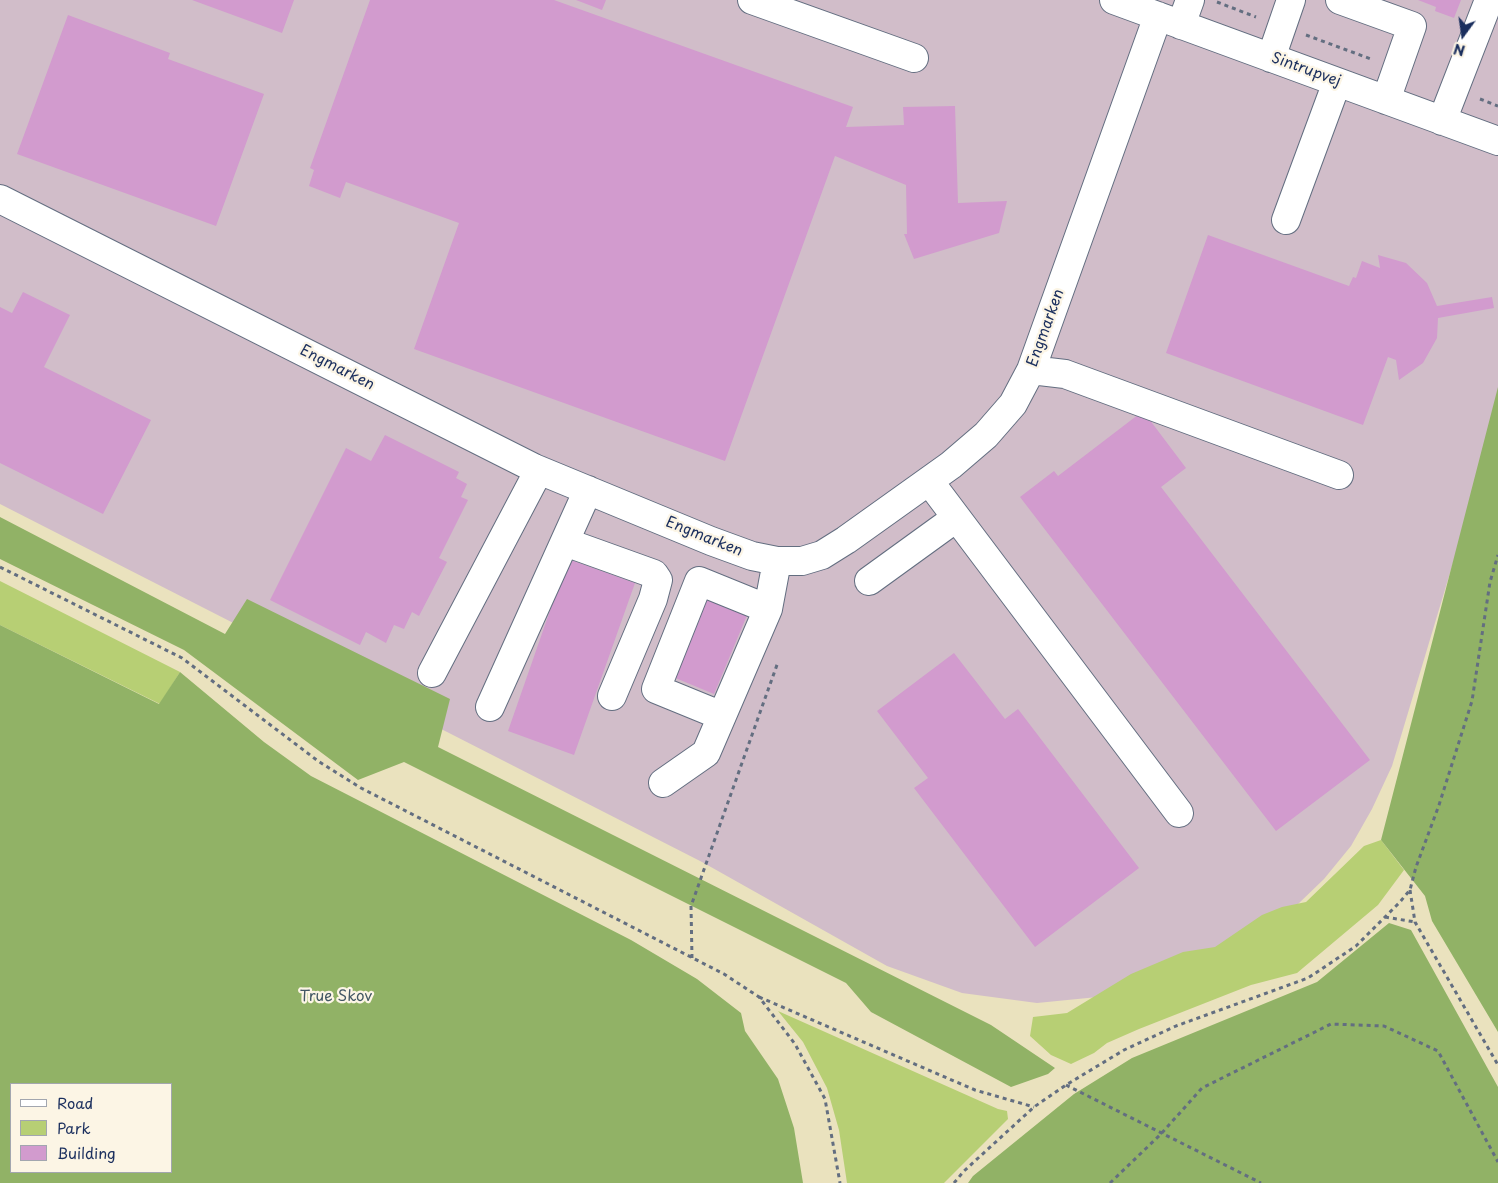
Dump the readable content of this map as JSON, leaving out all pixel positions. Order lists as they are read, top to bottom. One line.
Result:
{"streets":{"street":["Sintrupvej","Engmarken"]},"crossings":[["Sintrupvej","Engmarken"]],"parks":["True Skov"],"legend":["Road","Park","Building"],"north":"bottom"}
